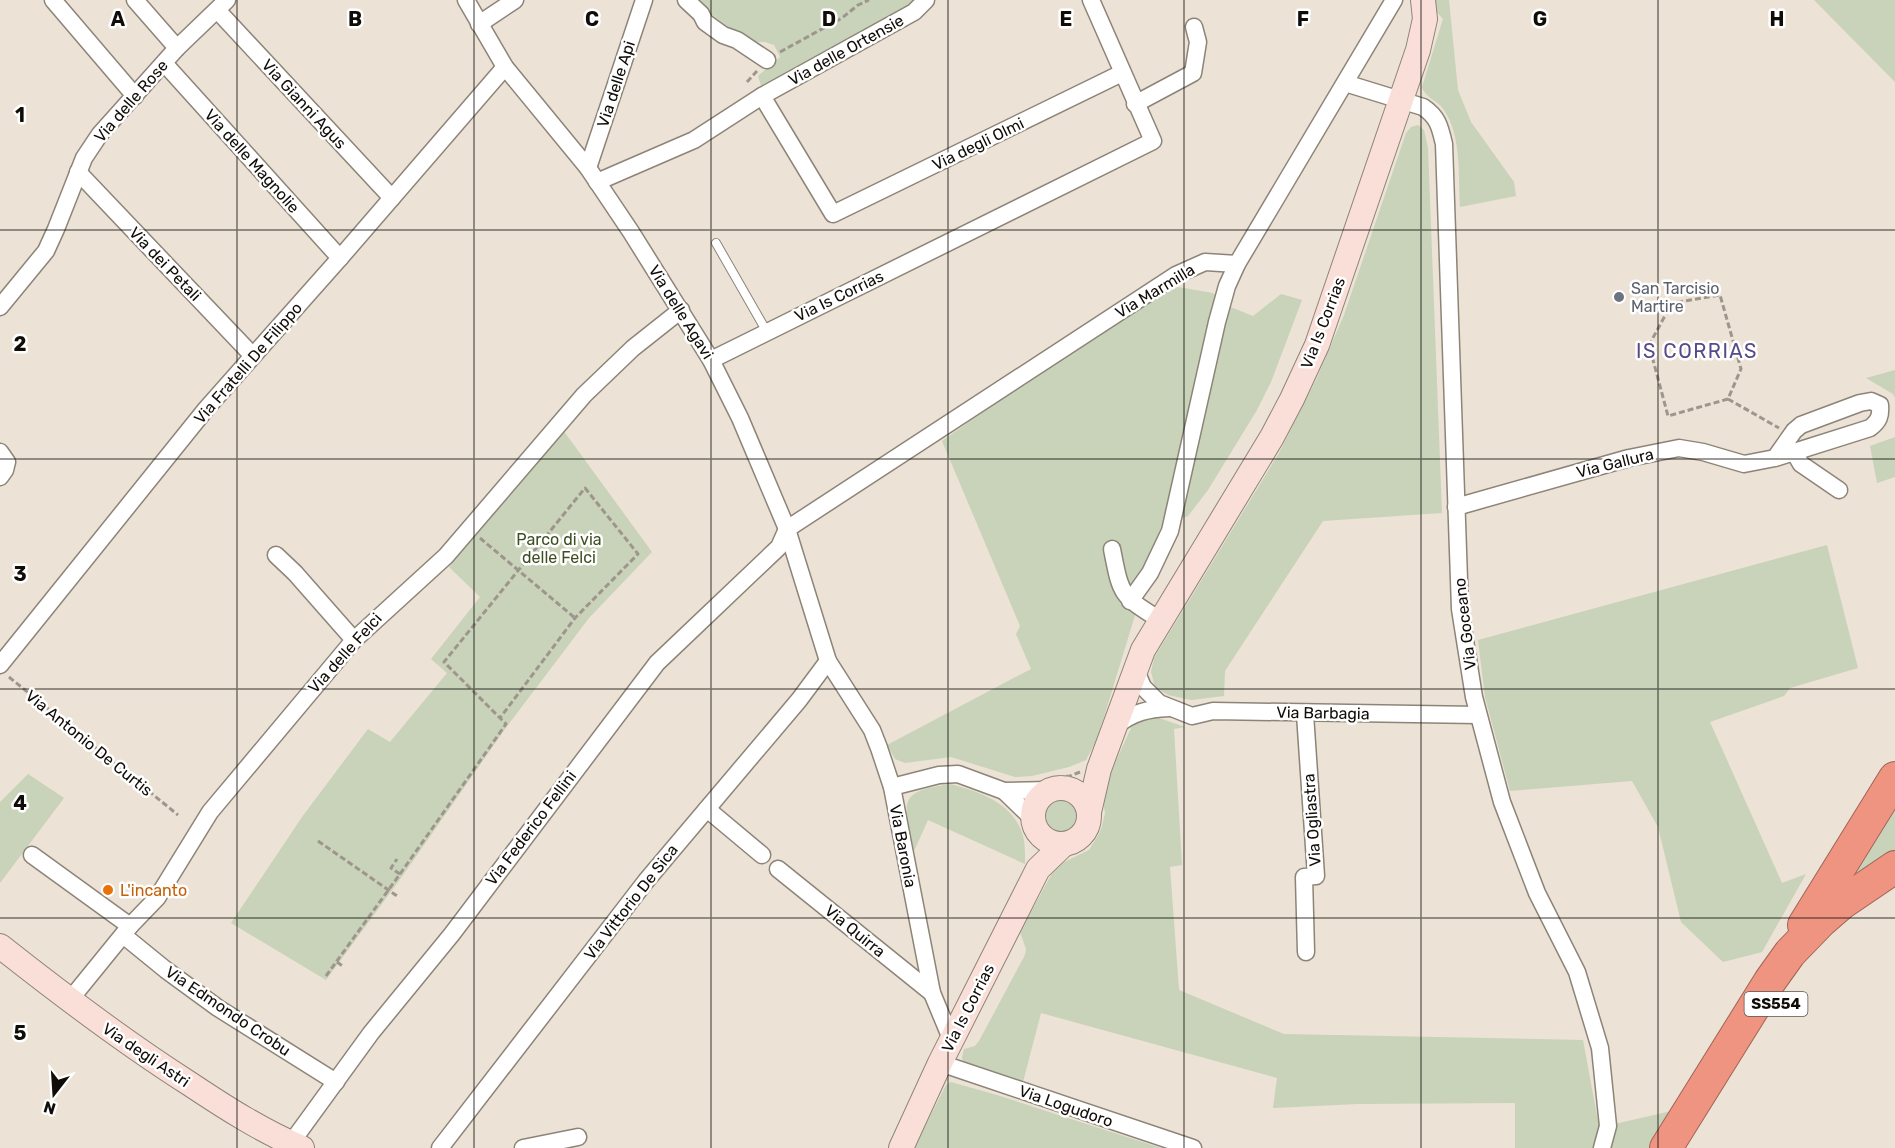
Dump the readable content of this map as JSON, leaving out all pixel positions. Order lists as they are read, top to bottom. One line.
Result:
{"streets":{"highway":["SS554"],"street":["Via delle Ortensie","Via delle Api","Via delle Rose","Via Gianni Agus","Via degli Olmi","Via delle Magnolie","Via dei Petali","Via Marmilla","Via Is Corrias","Via delle Agavi","Via Fratelli De Filippo","Via Gallura","Via Goceano","Via delle Felci","Via Barbagia","Via Ogliastra","Via Federico Fellini","Via Baronia","Via Vittorio De Sica","Via Quirra","Via Edmondo Crobu","Via degli Astri","Via Logudoro"],"path":["Via Antonio De Curtis"]},"crossings":[["Via delle Ortensie","Via delle Api"],["Via delle Ortensie","Via degli Olmi"],["Via delle Ortensie","Via delle Agavi"],["Via delle Api","Via delle Agavi"],["Via delle Rose","Via Gianni Agus"],["Via delle Rose","Via delle Magnolie"],["Via delle Rose","Via dei Petali"],["Via Gianni Agus","Via Fratelli De Filippo"],["Via delle Magnolie","Via Fratelli De Filippo"],["Via dei Petali","Via Fratelli De Filippo"],["Via Marmilla","Via delle Agavi"],["Via Marmilla","Via Federico Fellini"],["Via Is Corrias","Via delle Agavi"],["Via Is Corrias","Via Goceano"],["Via Is Corrias","Via Baronia"],["Via Is Corrias","Via Logudoro"],["Via delle Agavi","Via Fratelli De Filippo"],["Via delle Agavi","Via delle Felci"],["Via delle Agavi","Via Federico Fellini"],["Via delle Agavi","Via Baronia"],["Via delle Agavi","Via Vittorio De Sica"],["Via Fratelli De Filippo","Via Antonio De Curtis"],["Via Gallura","Via Goceano"],["Via Goceano","Via Barbagia"],["Via delle Felci","Via Edmondo Crobu"],["Via delle Felci","Via degli Astri"],["Via Barbagia","Via Ogliastra"],["Via Federico Fellini","Via Edmondo Crobu"],["Via Federico Fellini","Via degli Astri"],["Via Baronia","Via Vittorio De Sica"],["Via Baronia","Via Quirra"]],"districts":["IS CORRIAS"],"parks":["Parco di via delle Felci"],"places":["San Tarcisio Martire","L'incanto"],"north":"bottom","grid":{"columns":["A","B","C","D","E","F","G","H"],"rows":["1","2","3","4","5"]}}
